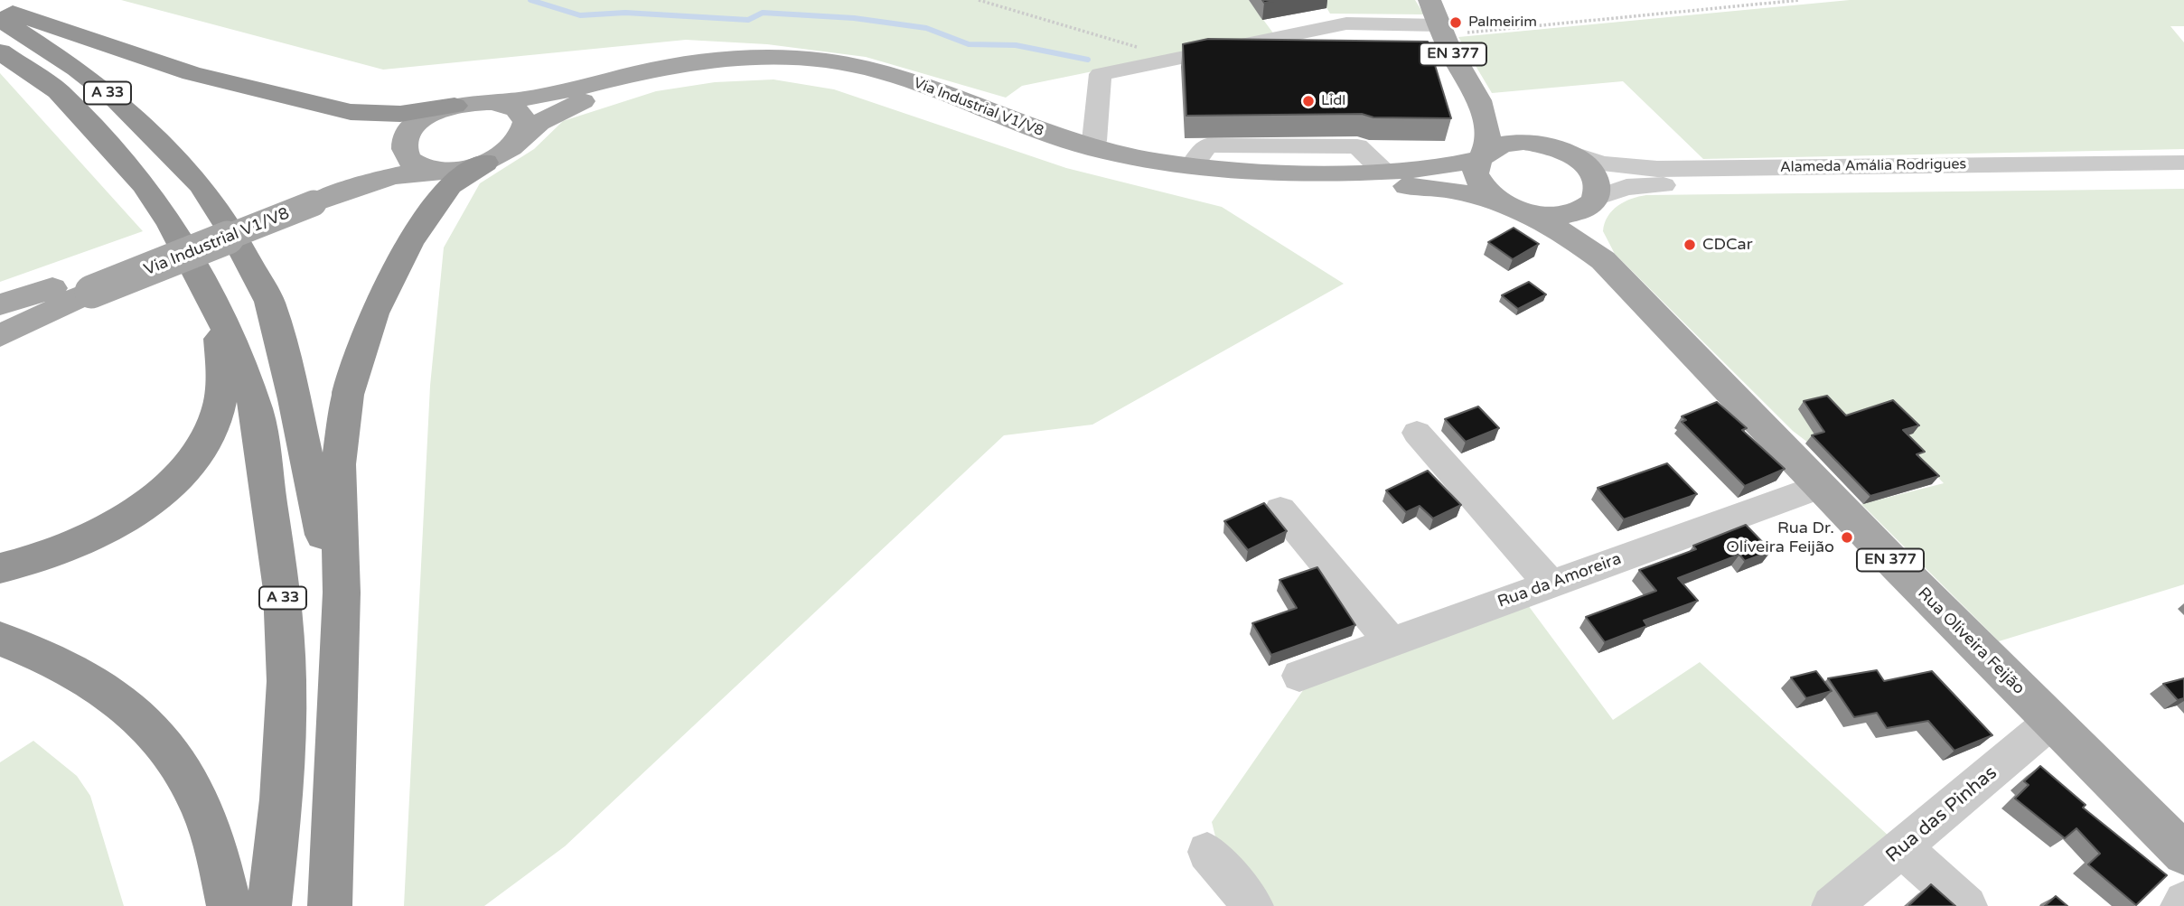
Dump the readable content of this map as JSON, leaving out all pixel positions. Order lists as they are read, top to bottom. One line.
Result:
{"streets":{"highway":["A 33"],"main road":["EN 377","Via Industrial V1/V8","Rua Oliveira Feijão"],"street":["Alameda Amália Rodrigues","Rua da Amoreira","Rua das Pinhas"]},"crossings":[["EN 377","Via Industrial V1/V8"],["EN 377","Alameda Amália Rodrigues"],["EN 377","Rua Oliveira Feijão"],["Via Industrial V1/V8","Alameda Amália Rodrigues"],["Via Industrial V1/V8","Rua Oliveira Feijão"],["Alameda Amália Rodrigues","Rua Oliveira Feijão"],["Rua da Amoreira","Rua Oliveira Feijão"],["Rua Oliveira Feijão","Rua das Pinhas"]],"places":["Palmeirim","Lidl","CDCar","Rua Dr. Oliveira Feijão"]}
